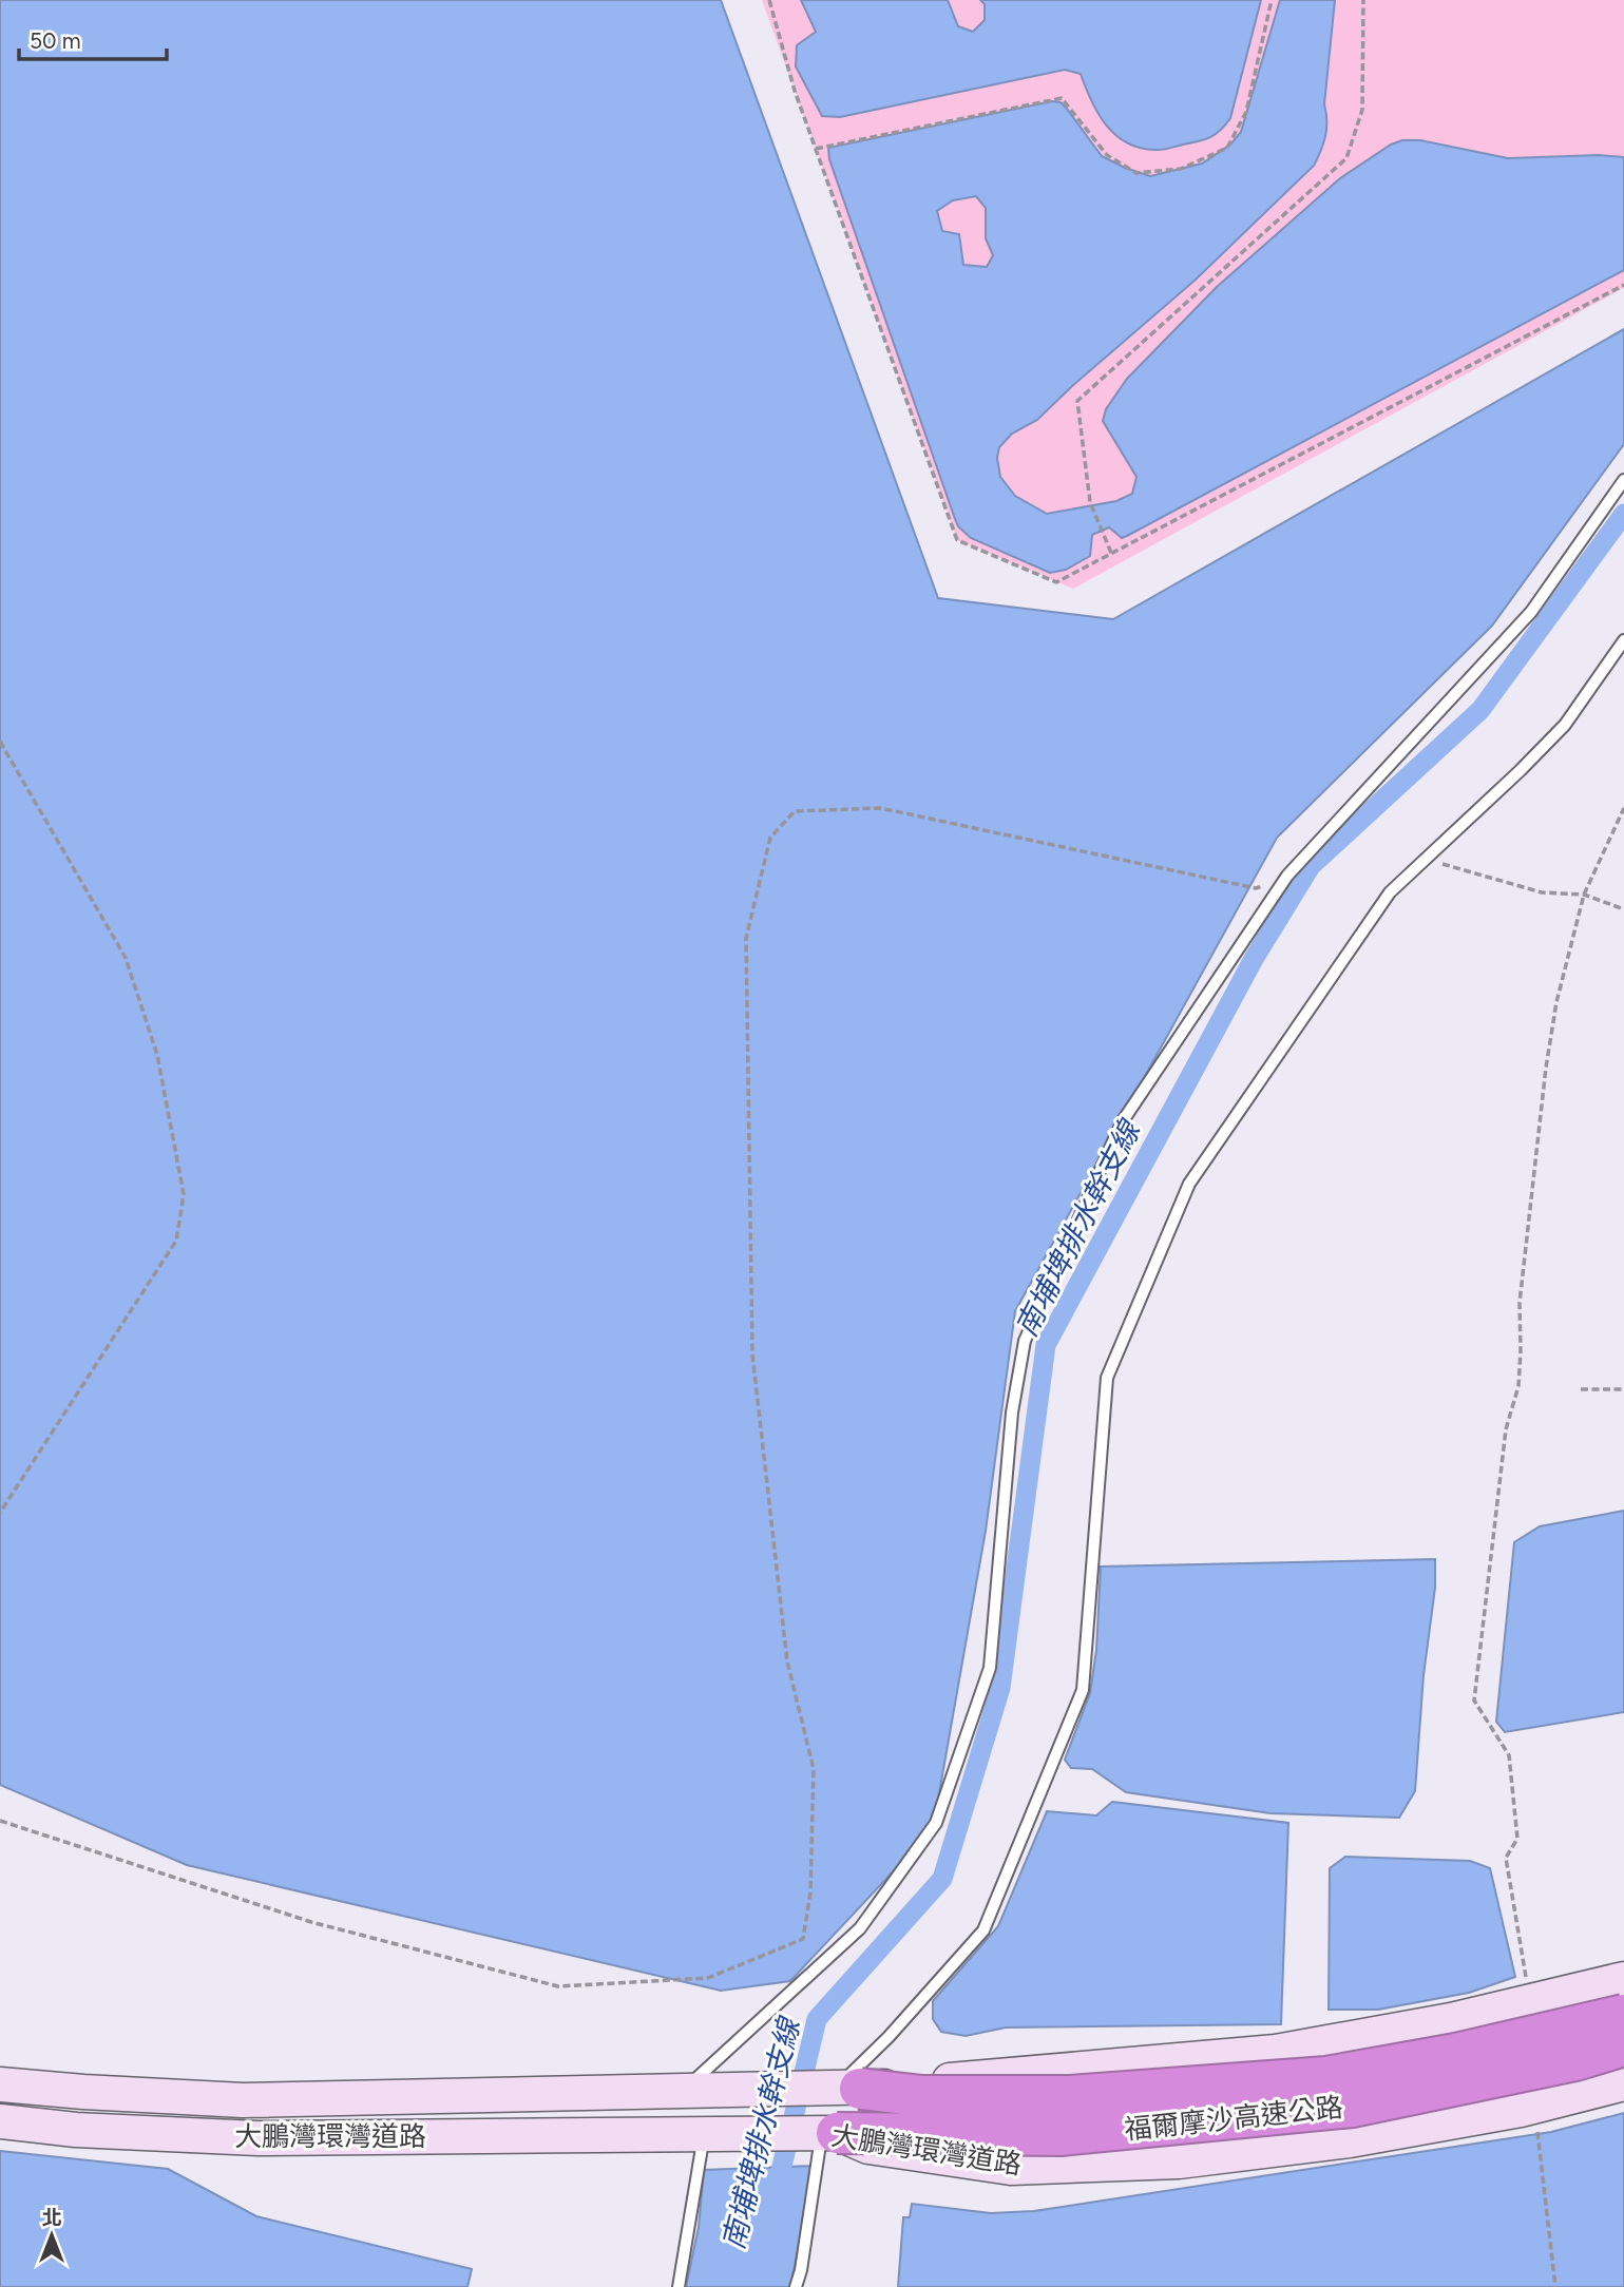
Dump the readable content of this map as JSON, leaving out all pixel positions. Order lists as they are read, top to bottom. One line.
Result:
{"streets":{"highway":["福爾摩沙高速公路"],"street":["大鵬灣環灣道路"]},"crossings":[["福爾摩沙高速公路","大鵬灣環灣道路"]],"water":["南埔埤排水幹支線"],"scale_bar":"50 m","north":"top"}
